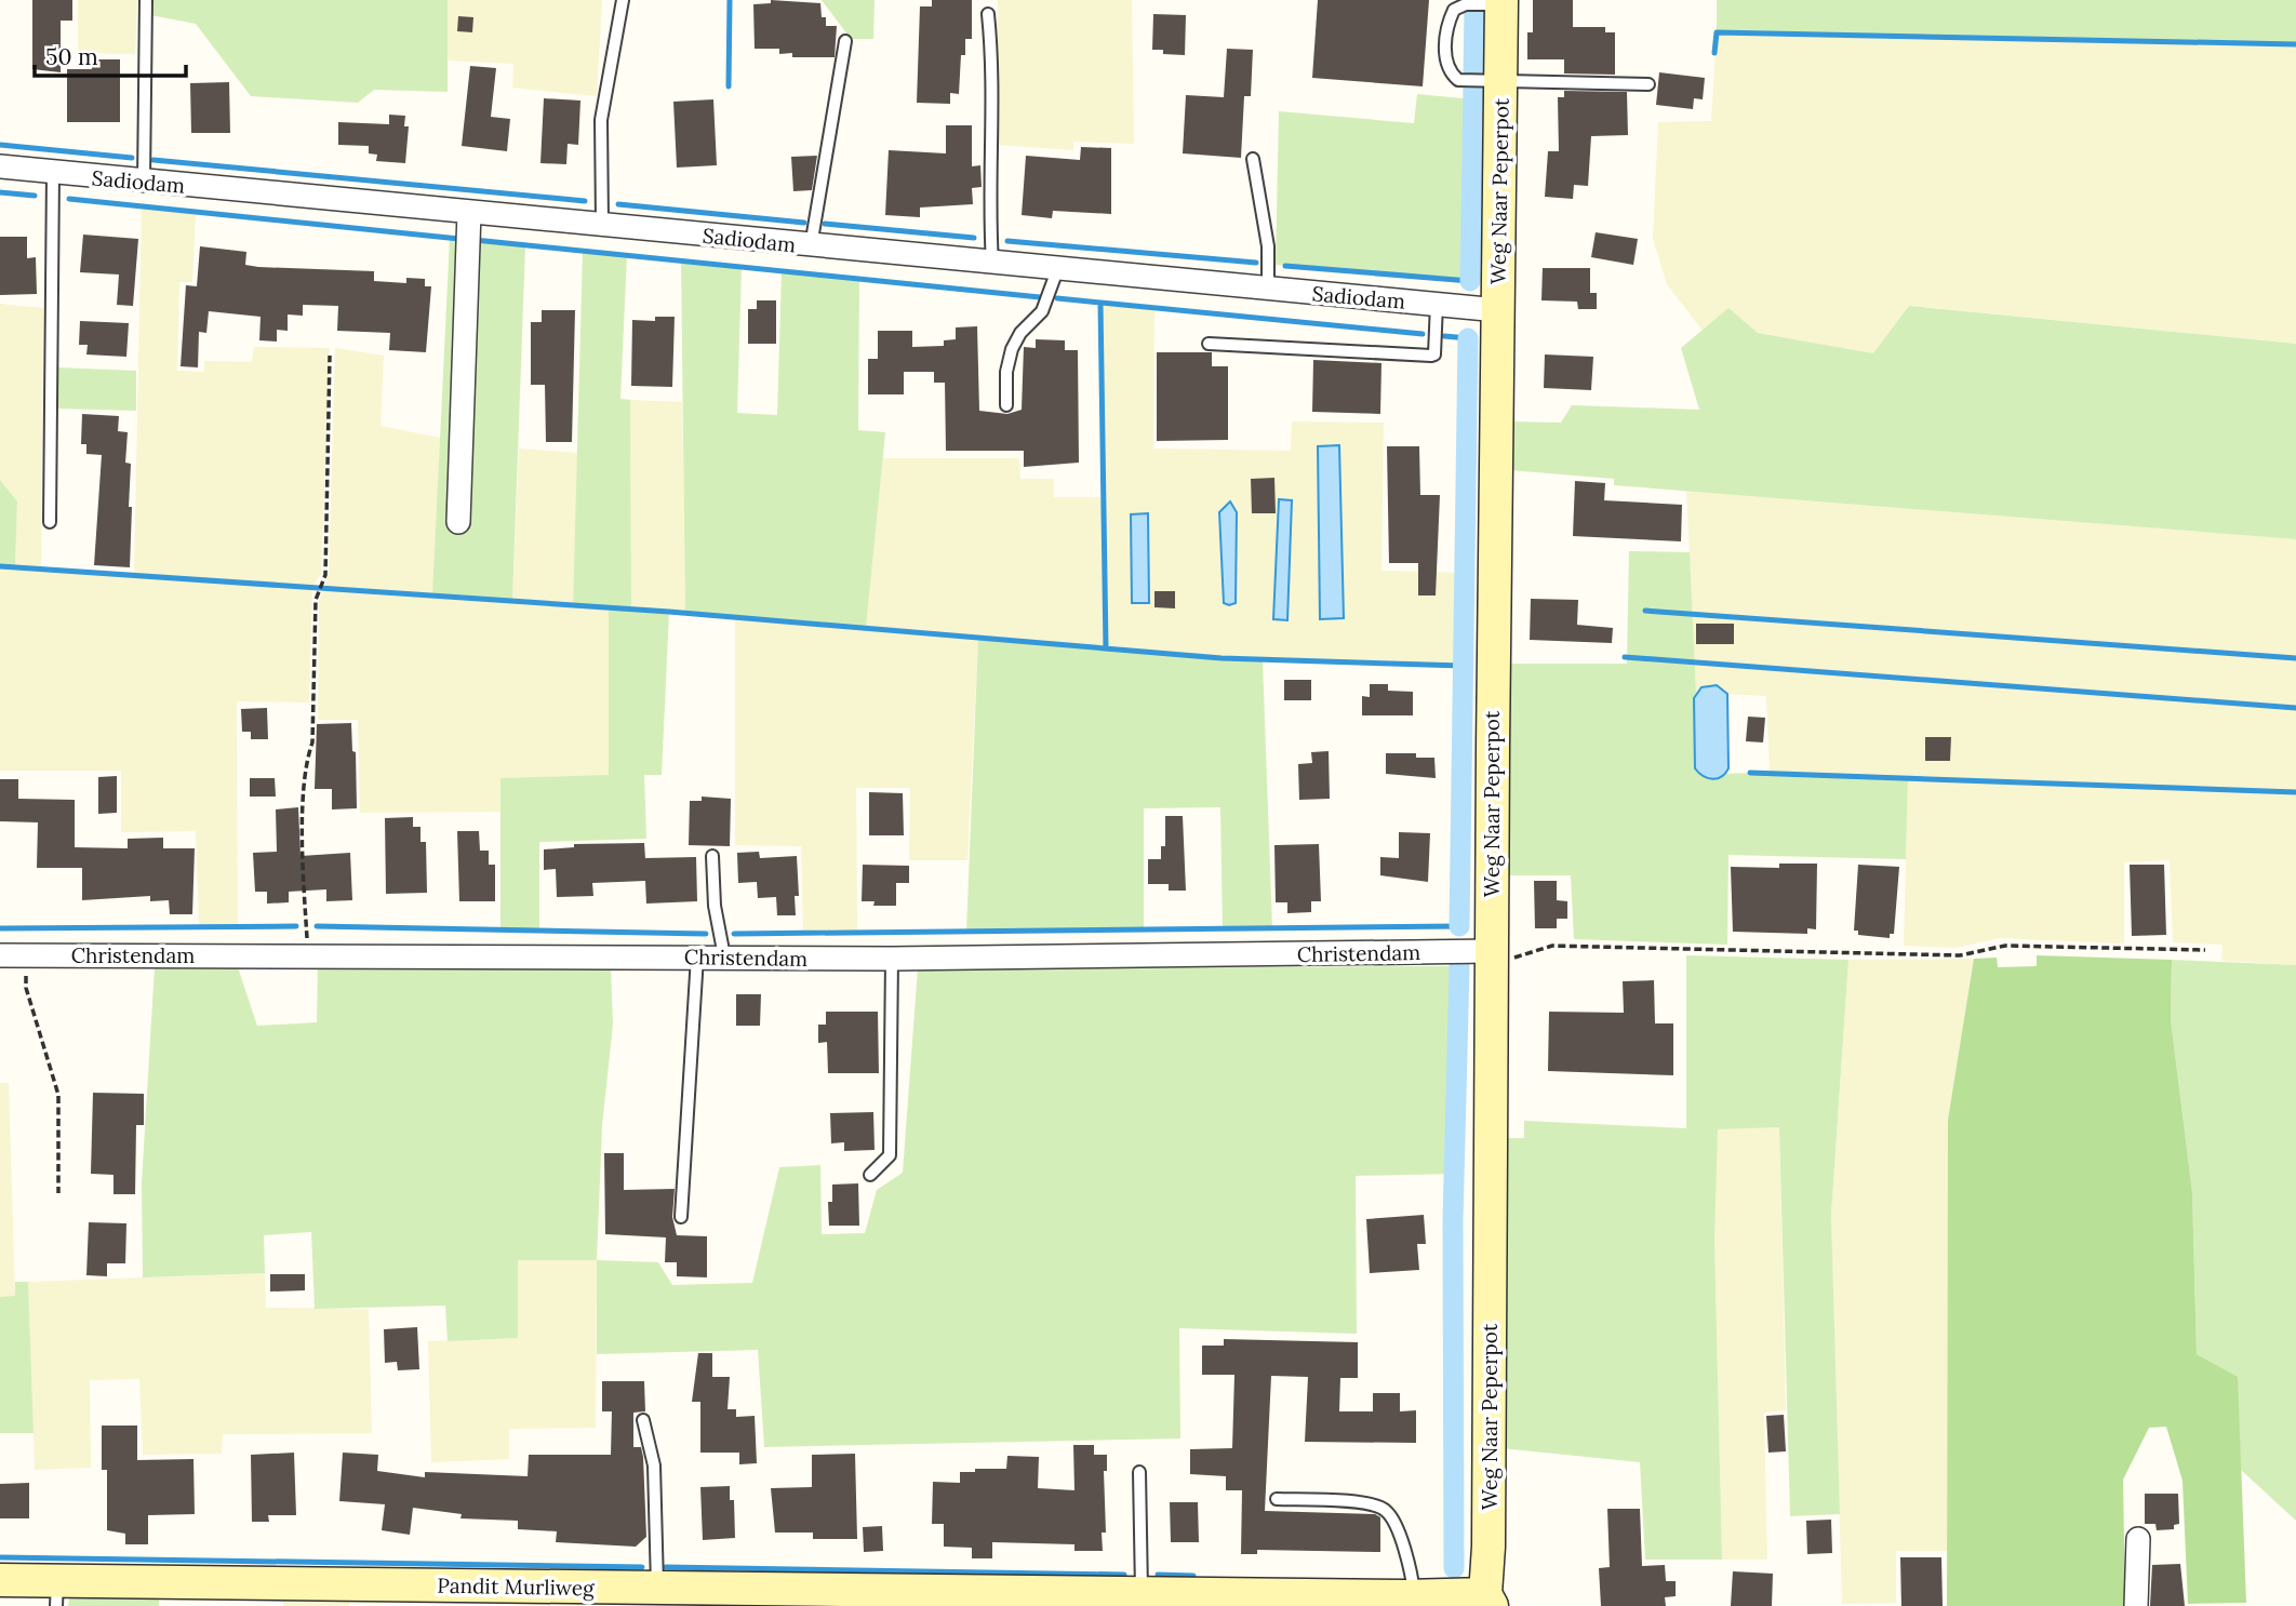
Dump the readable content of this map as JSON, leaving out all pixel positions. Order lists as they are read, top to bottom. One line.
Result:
{"streets":{"street":["Sadiodam","Weg Naar Peperpot","Christendam","Pandit Murliweg"]},"crossings":[["Sadiodam","Weg Naar Peperpot"],["Weg Naar Peperpot","Christendam"],["Weg Naar Peperpot","Pandit Murliweg"]],"scale_bar":"50 m"}
